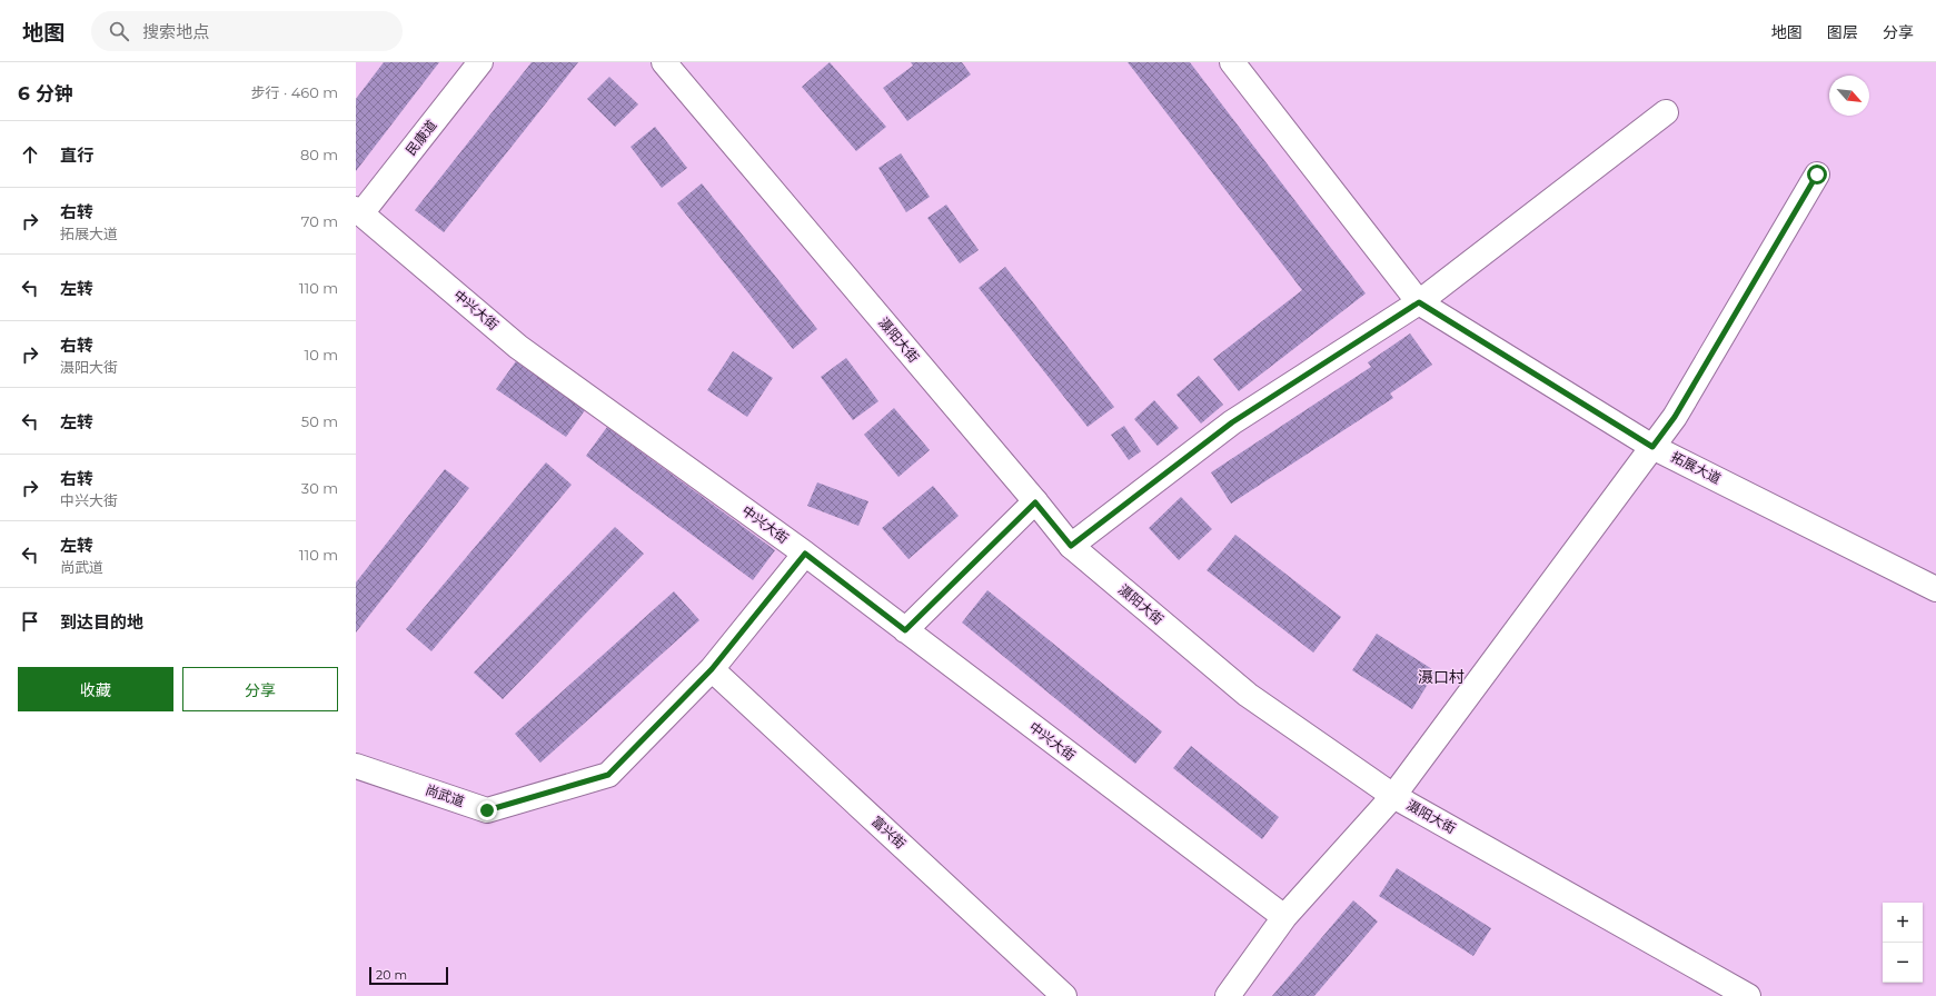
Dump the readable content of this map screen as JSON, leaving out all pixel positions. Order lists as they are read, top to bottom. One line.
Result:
{"streets":{"street":["民康道","中兴大街","滠阳大街","拓展大道","尚武道","富兴街"]},"crossings":[["民康道","中兴大街"],["中兴大街","尚武道"],["尚武道","富兴街"]],"districts":["滠口村"],"scale_bar":"20 m","north":"bottom right","page":{"header":"地图","search":"搜索地点","nav":["地图","图层","分享"],"heading":["6 分钟","步行 · 460 m"],"list":[["直行","80 m"],["右转","拓展大道","70 m"],["左转","110 m"],["右转","滠阳大街","10 m"],["左转","50 m"],["右转","中兴大街","30 m"],["左转","尚武道","110 m"],"到达目的地"],"buttons":["收藏","分享"],"map_buttons":["+","−"],"scale":"20 m"}}
